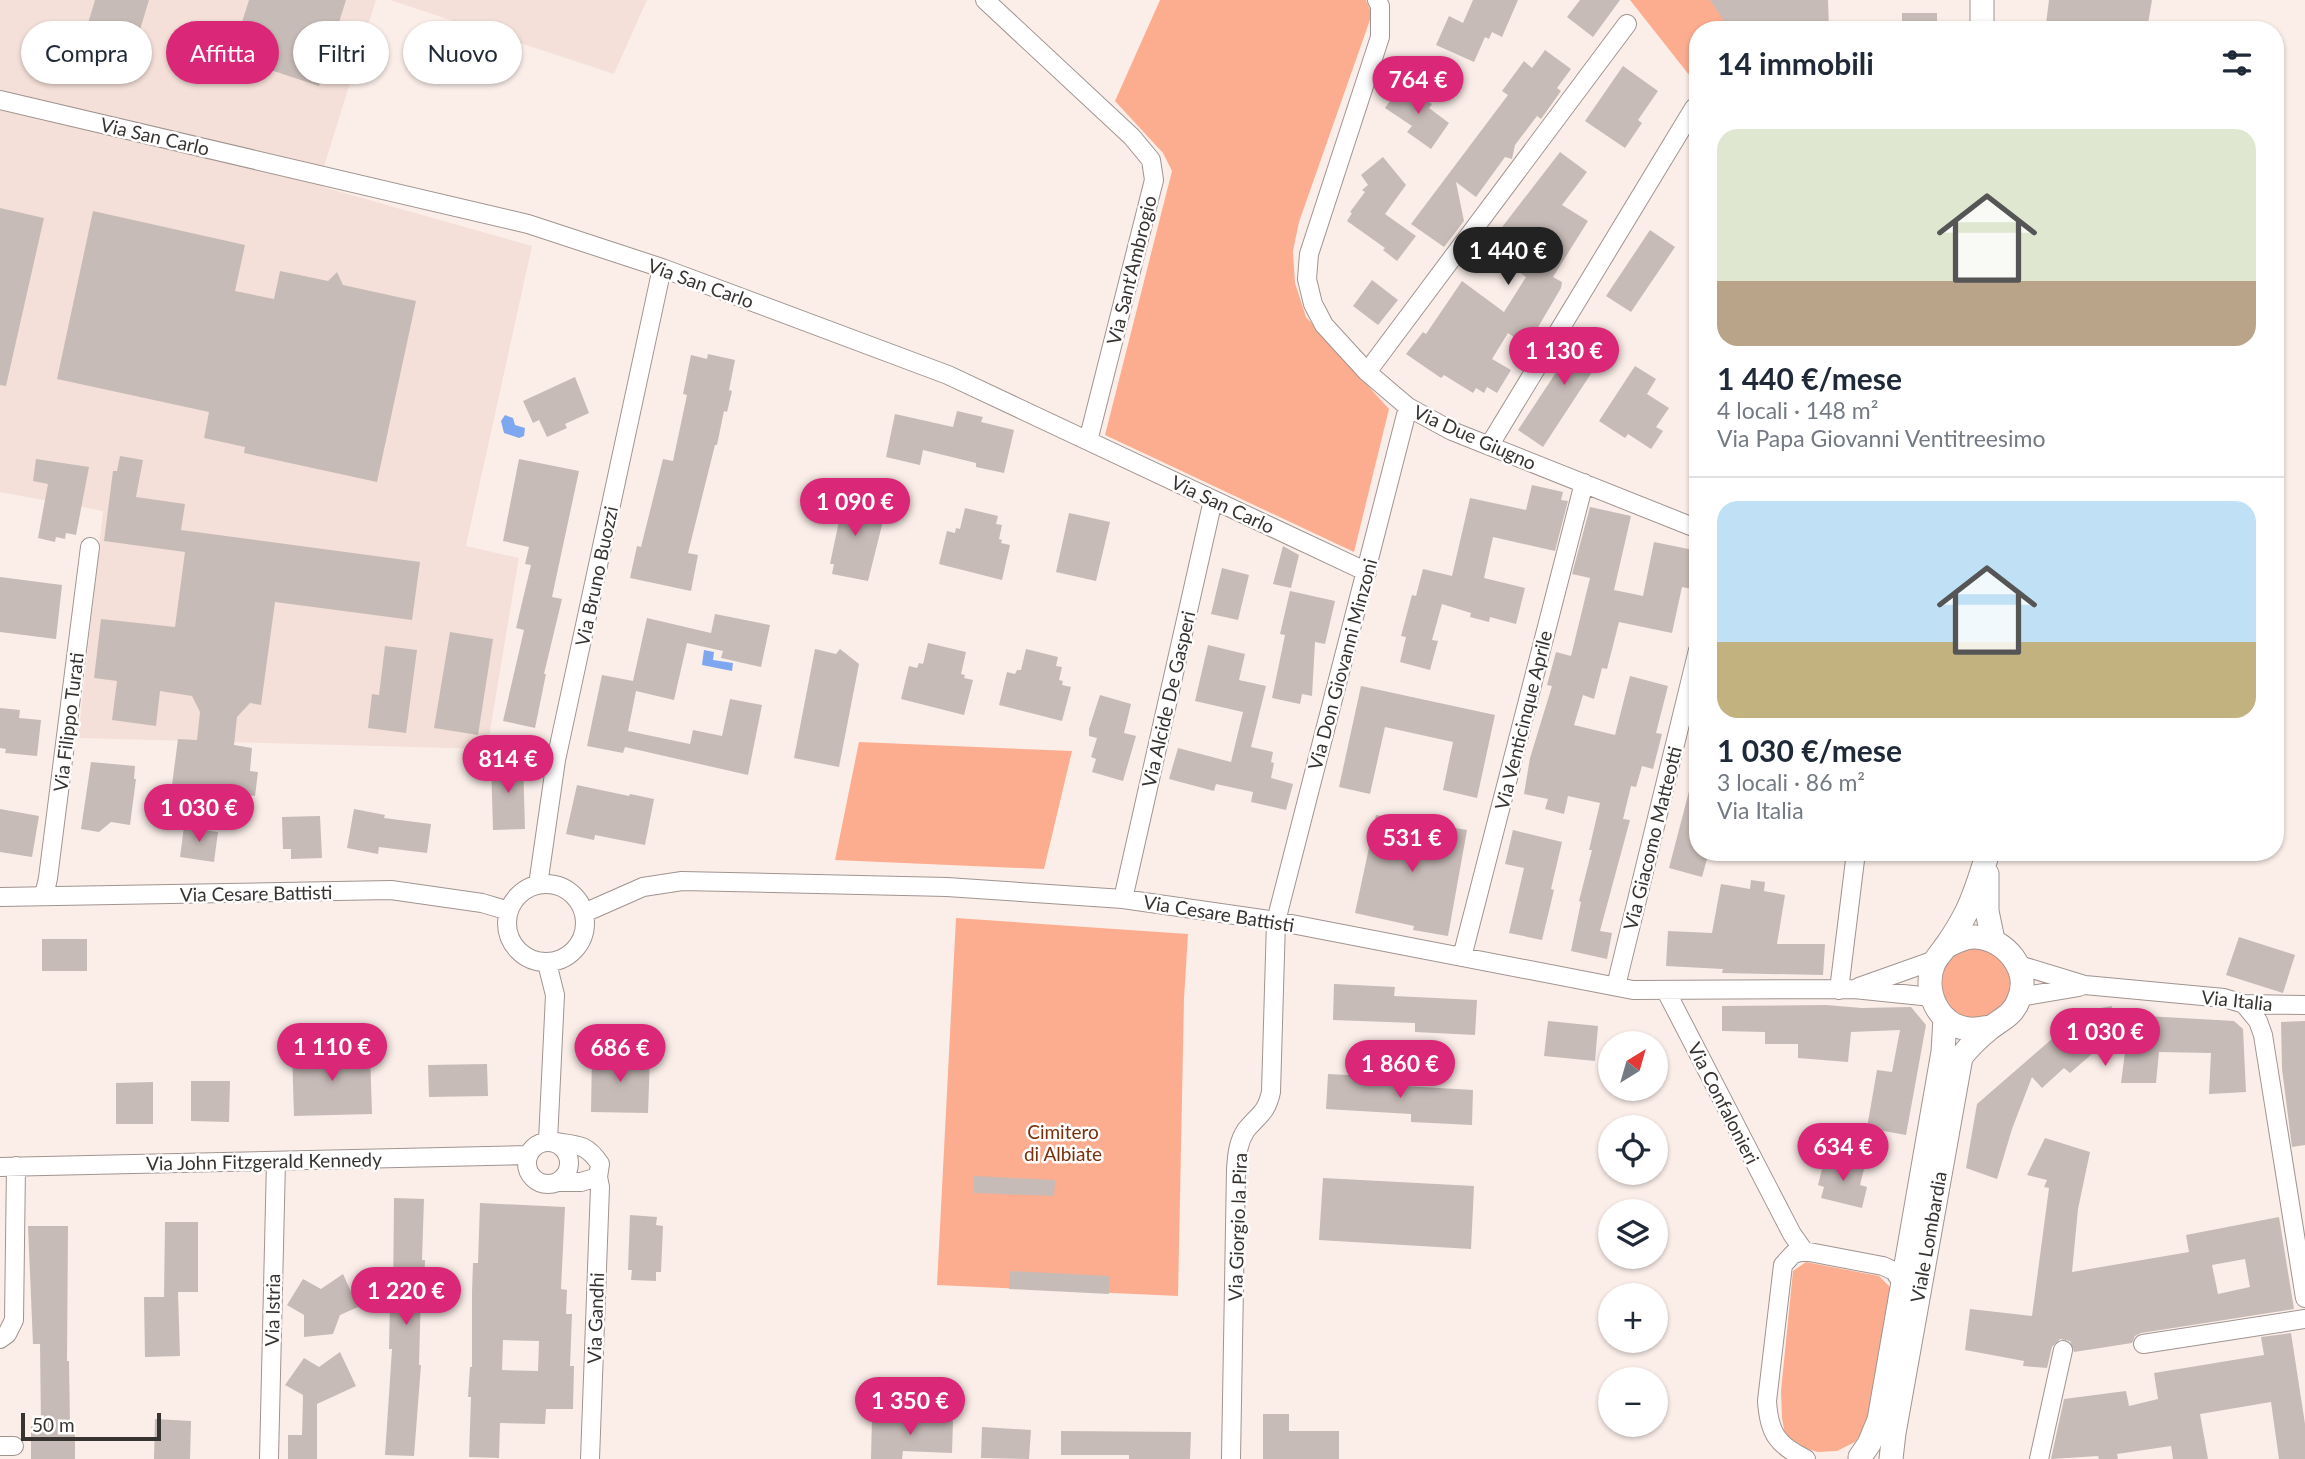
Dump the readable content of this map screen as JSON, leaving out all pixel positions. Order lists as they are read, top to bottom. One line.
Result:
{"streets":{"main road":["Viale Lombardia"],"street":["Via San Carlo","Via Sant'Ambrogio","Via Due Giugno","Via Bruno Buozzi","Via Don Giovanni Minzoni","Via Alcide De Gasperi","Via Venticinque Aprile","Via Filippo Turati","Via Giacomo Matteotti","Via Cesare Battisti","Via Italia","Via Confalonieri","Via John Fitzgerald Kennedy","Via Giorgio la Pira","Via Istria","Via Gandhi"]},"crossings":[["Via San Carlo","Via Sant'Ambrogio"],["Via San Carlo","Via Bruno Buozzi"],["Via San Carlo","Via Don Giovanni Minzoni"],["Via San Carlo","Via Alcide De Gasperi"],["Via Due Giugno","Via Don Giovanni Minzoni"],["Via Due Giugno","Via Venticinque Aprile"],["Via Bruno Buozzi","Via Cesare Battisti"],["Via Don Giovanni Minzoni","Via Cesare Battisti"],["Via Don Giovanni Minzoni","Via Giorgio la Pira"],["Via Alcide De Gasperi","Via Cesare Battisti"],["Via Venticinque Aprile","Via Cesare Battisti"],["Via Filippo Turati","Via Cesare Battisti"],["Via Giacomo Matteotti","Via Cesare Battisti"],["Via Cesare Battisti","Via Italia"],["Via Cesare Battisti","Via Confalonieri"],["Via Cesare Battisti","Via Giorgio la Pira"],["Via Cesare Battisti","Viale Lombardia"],["Via Italia","Viale Lombardia"],["Via John Fitzgerald Kennedy","Via Istria"],["Via John Fitzgerald Kennedy","Via Gandhi"]],"parks":["Cimitero di Albiate"],"scale_bar":"50 m","north":"top right","page":{"chip":["Compra","Affitta","Filtri","Nuovo"],"heading":"14 immobili","price":["764 €","1 440 €","1 130 €","1 090 €","814 €","1 030 €","531 €","1 030 €","1 110 €","686 €","1 860 €","634 €","1 220 €","1 350 €"],"list":[{"name":"1 440 €/mese","note":"4 locali · 148 m² · Via Papa Giovanni Ventitreesimo"},{"name":"1 030 €/mese","note":"3 locali · 86 m² · Via Italia"}],"map_buttons":["+","−"],"scale":"50 m"}}
